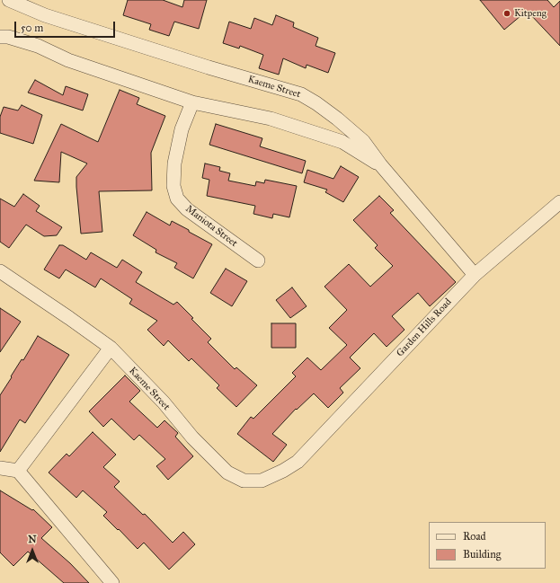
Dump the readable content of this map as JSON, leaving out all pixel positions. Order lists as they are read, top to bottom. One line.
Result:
{"streets":{"street":["Kaeme Street","Maniota Street","Garden Hills Road"]},"crossings":[["Kaeme Street","Garden Hills Road"]],"places":["Kitpeng"],"legend":["Road","Building"],"scale_bar":"50 m","north":"top"}
